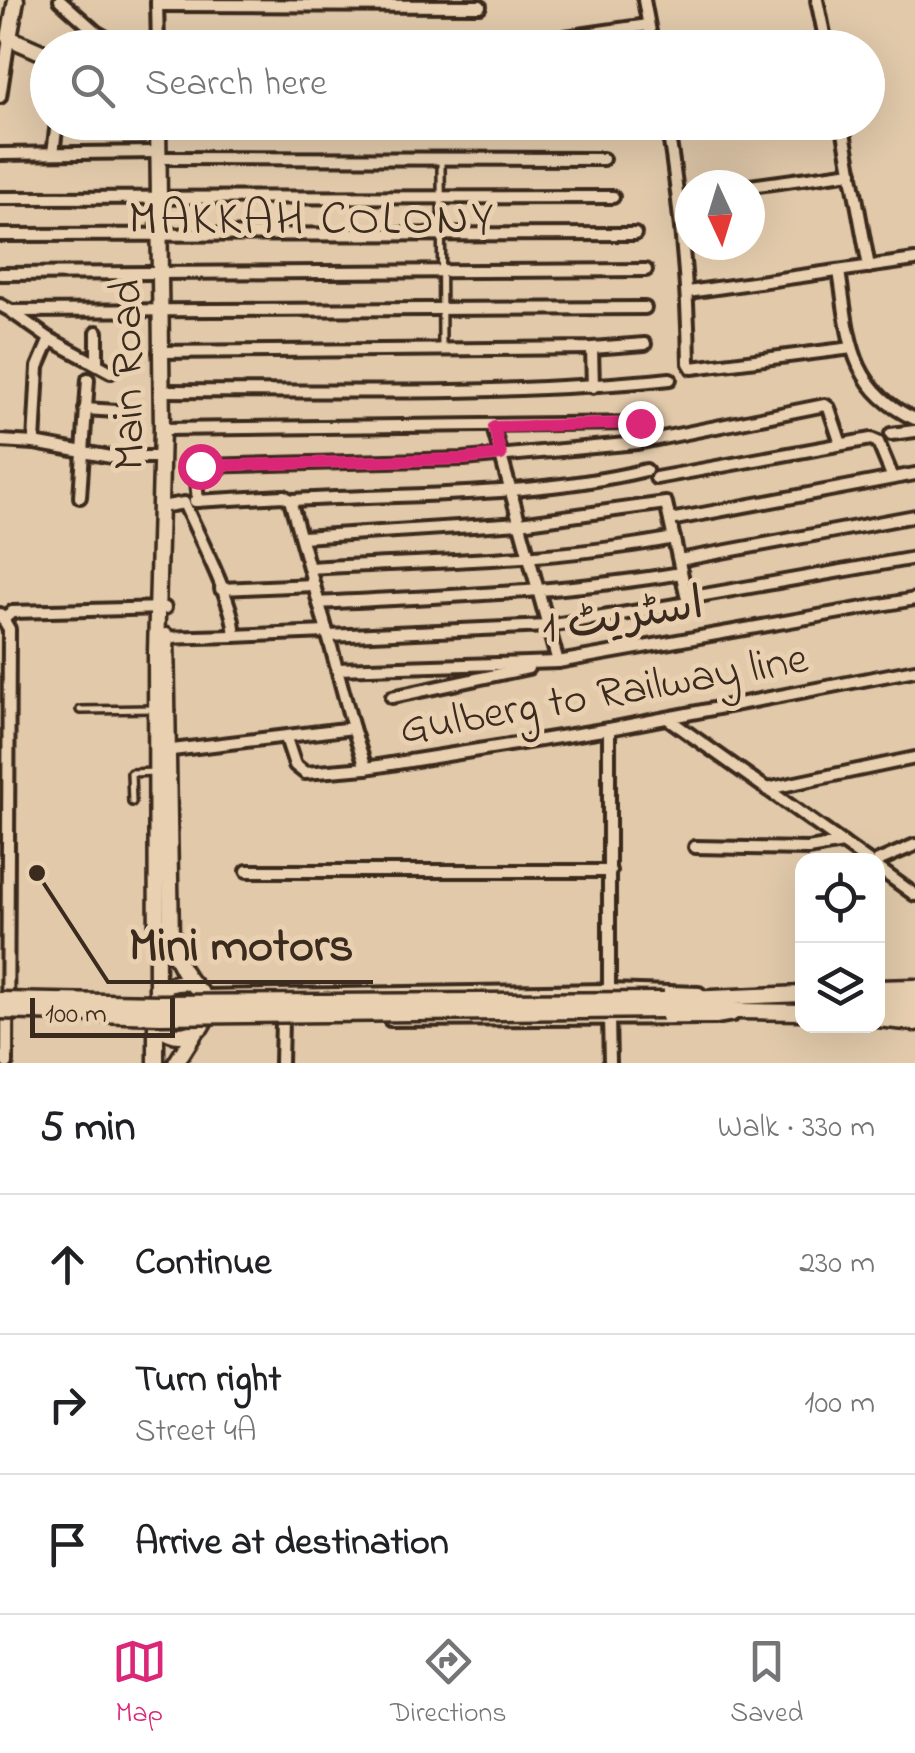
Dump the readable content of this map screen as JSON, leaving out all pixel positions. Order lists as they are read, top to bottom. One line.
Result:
{"streets":{"main road":["Main Road"],"street":["اسٹریٹ 1","Gulberg to Railway line"]},"districts":["MAKKAH COLONY"],"places":["Mini motors"],"scale_bar":"100 m","north":"bottom","page":{"search":"Search here","scale":"100 m","heading":["5 min","Walk · 330 m"],"list":[["Continue","230 m"],["Turn right","Street 4A","100 m"],"Arrive at destination"],"nav":["Map","Directions","Saved"]}}
